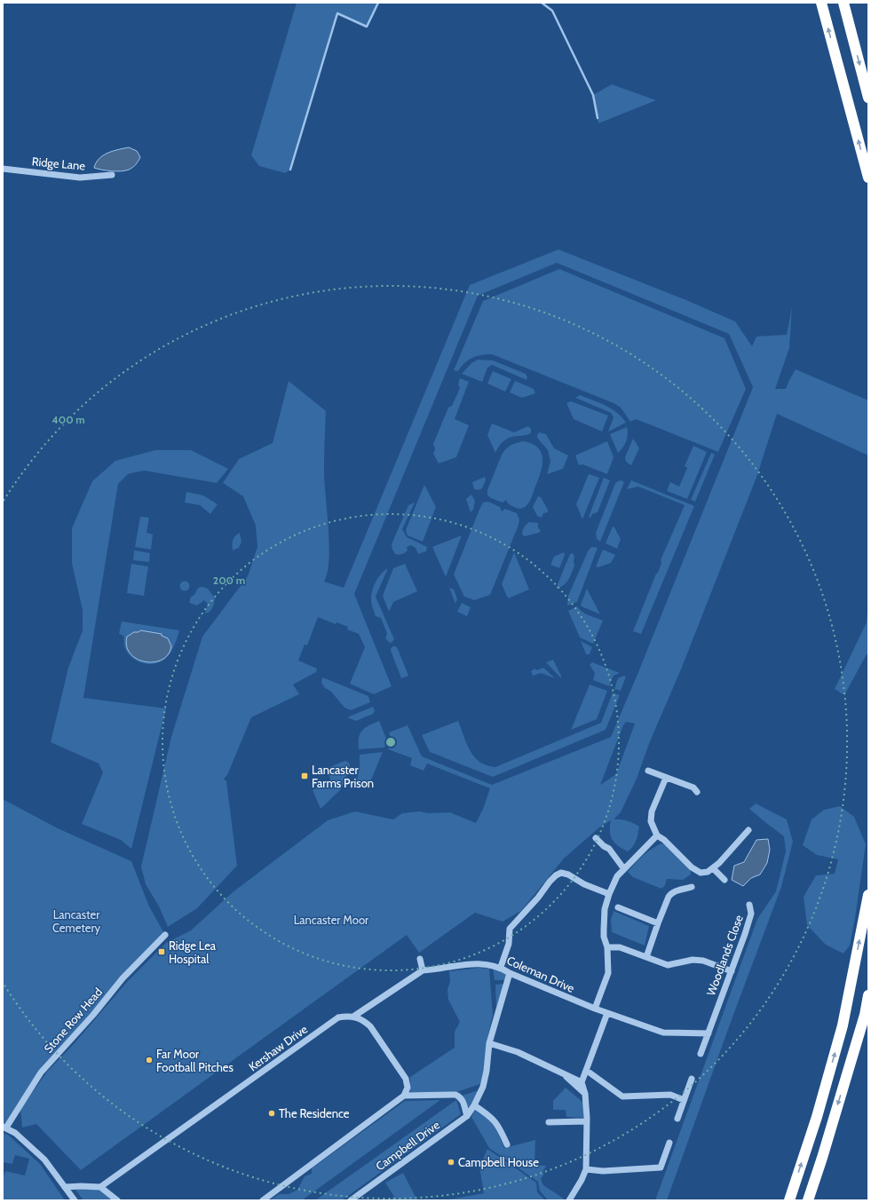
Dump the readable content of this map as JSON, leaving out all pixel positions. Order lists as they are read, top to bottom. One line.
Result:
{"streets":{"street":["Ridge Lane","Woodlands Close","Coleman Drive","Stone Row Head","Kershaw Drive","Campbell Drive"]},"crossings":[["Woodlands Close","Coleman Drive"],["Coleman Drive","Campbell Drive"]],"parks":["Lancaster Cemetery","Lancaster Moor"],"places":{"transit":["Lancaster Farms Prison","Ridge Lea Hospital"],"other":["Far Moor Football Pitches","The Residence","Campbell House"]},"rings":["400 m","200 m"]}
